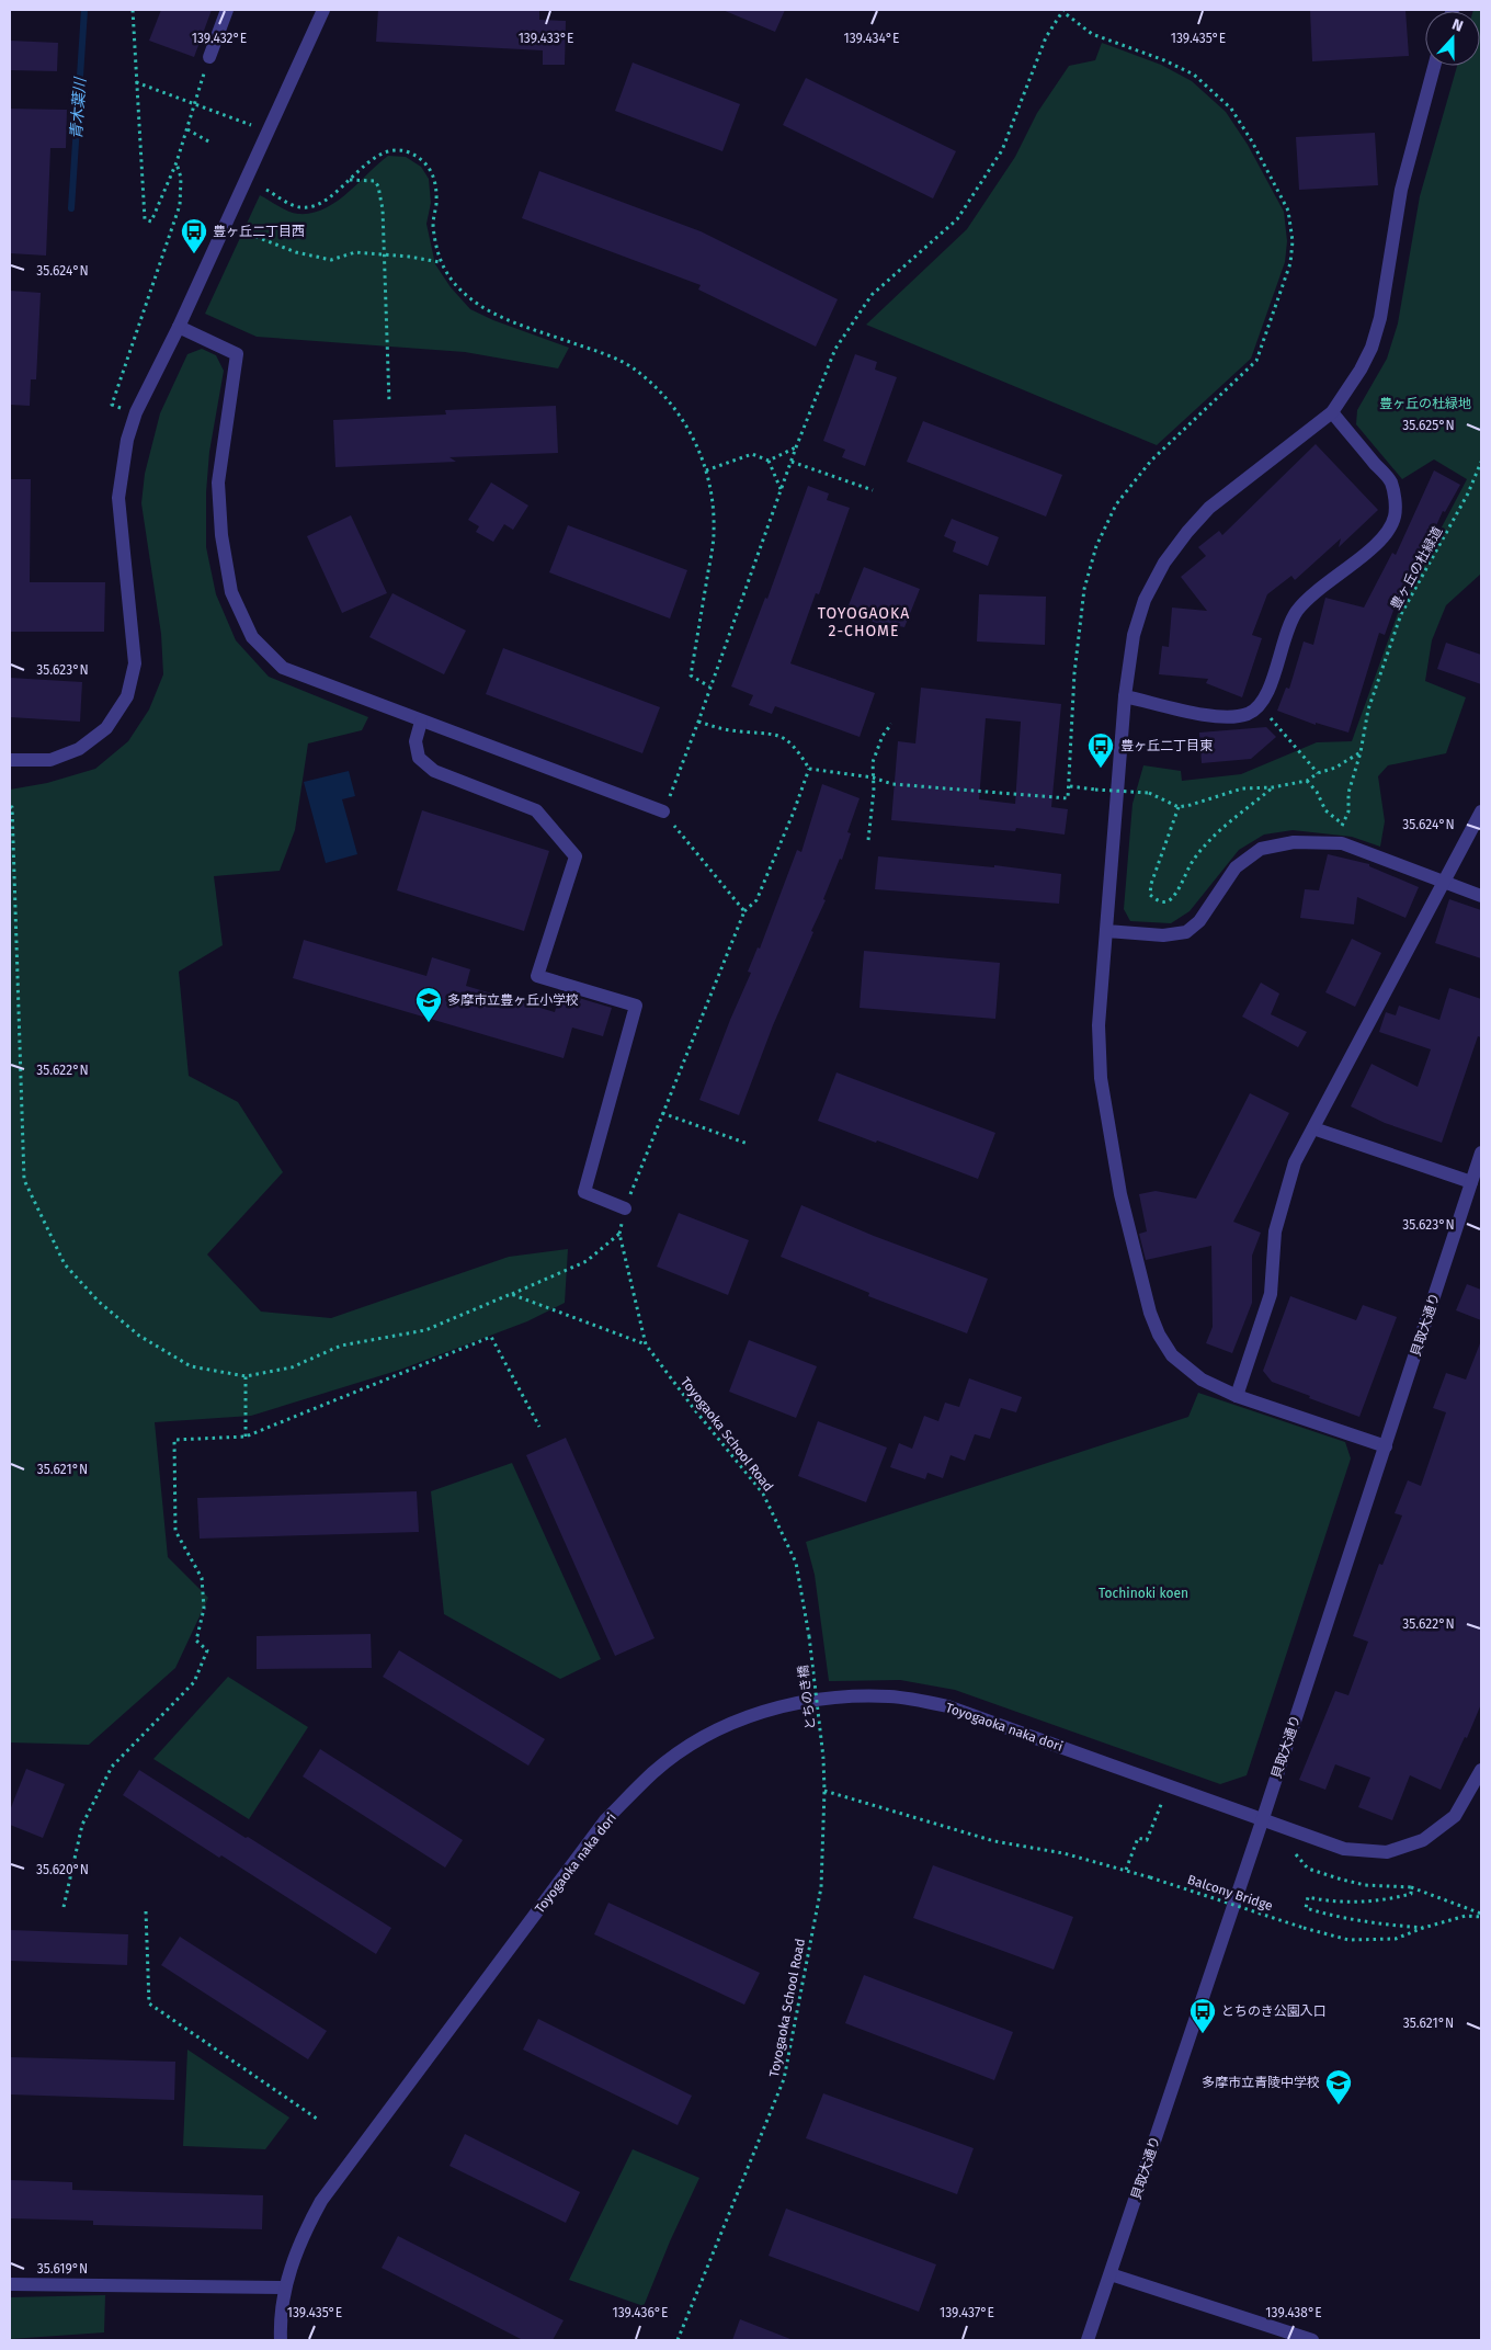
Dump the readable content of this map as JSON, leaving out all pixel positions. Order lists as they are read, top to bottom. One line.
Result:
{"streets":{"street":["貝取大通り","Toyogaoka naka dori"],"path":["豊ヶ丘の杜緑道","Toyogaoka School Road","とちのき橋","Balcony Bridge"]},"crossings":[["貝取大通り","Toyogaoka naka dori"],["Toyogaoka School Road","とちのき橋"],["Toyogaoka School Road","Balcony Bridge"]],"districts":["TOYOGAOKA 2-CHOME"],"water":["青木葉川"],"parks":["豊ヶ丘の杜緑地","Tochinoki koen"],"places":{"bus stop":["豊ヶ丘二丁目西","豊ヶ丘二丁目東","とちのき公園入口"],"school or university":["多摩市立豊ヶ丘小学校","多摩市立青陵中学校"]},"north":"top","coordinates":["139.435°E","139.432°E","139.433°E","139.434°E","35.624°N","35.625°N","35.623°N","35.622°N","35.621°N","35.620°N","35.619°N","139.436°E","139.437°E","139.438°E"]}
